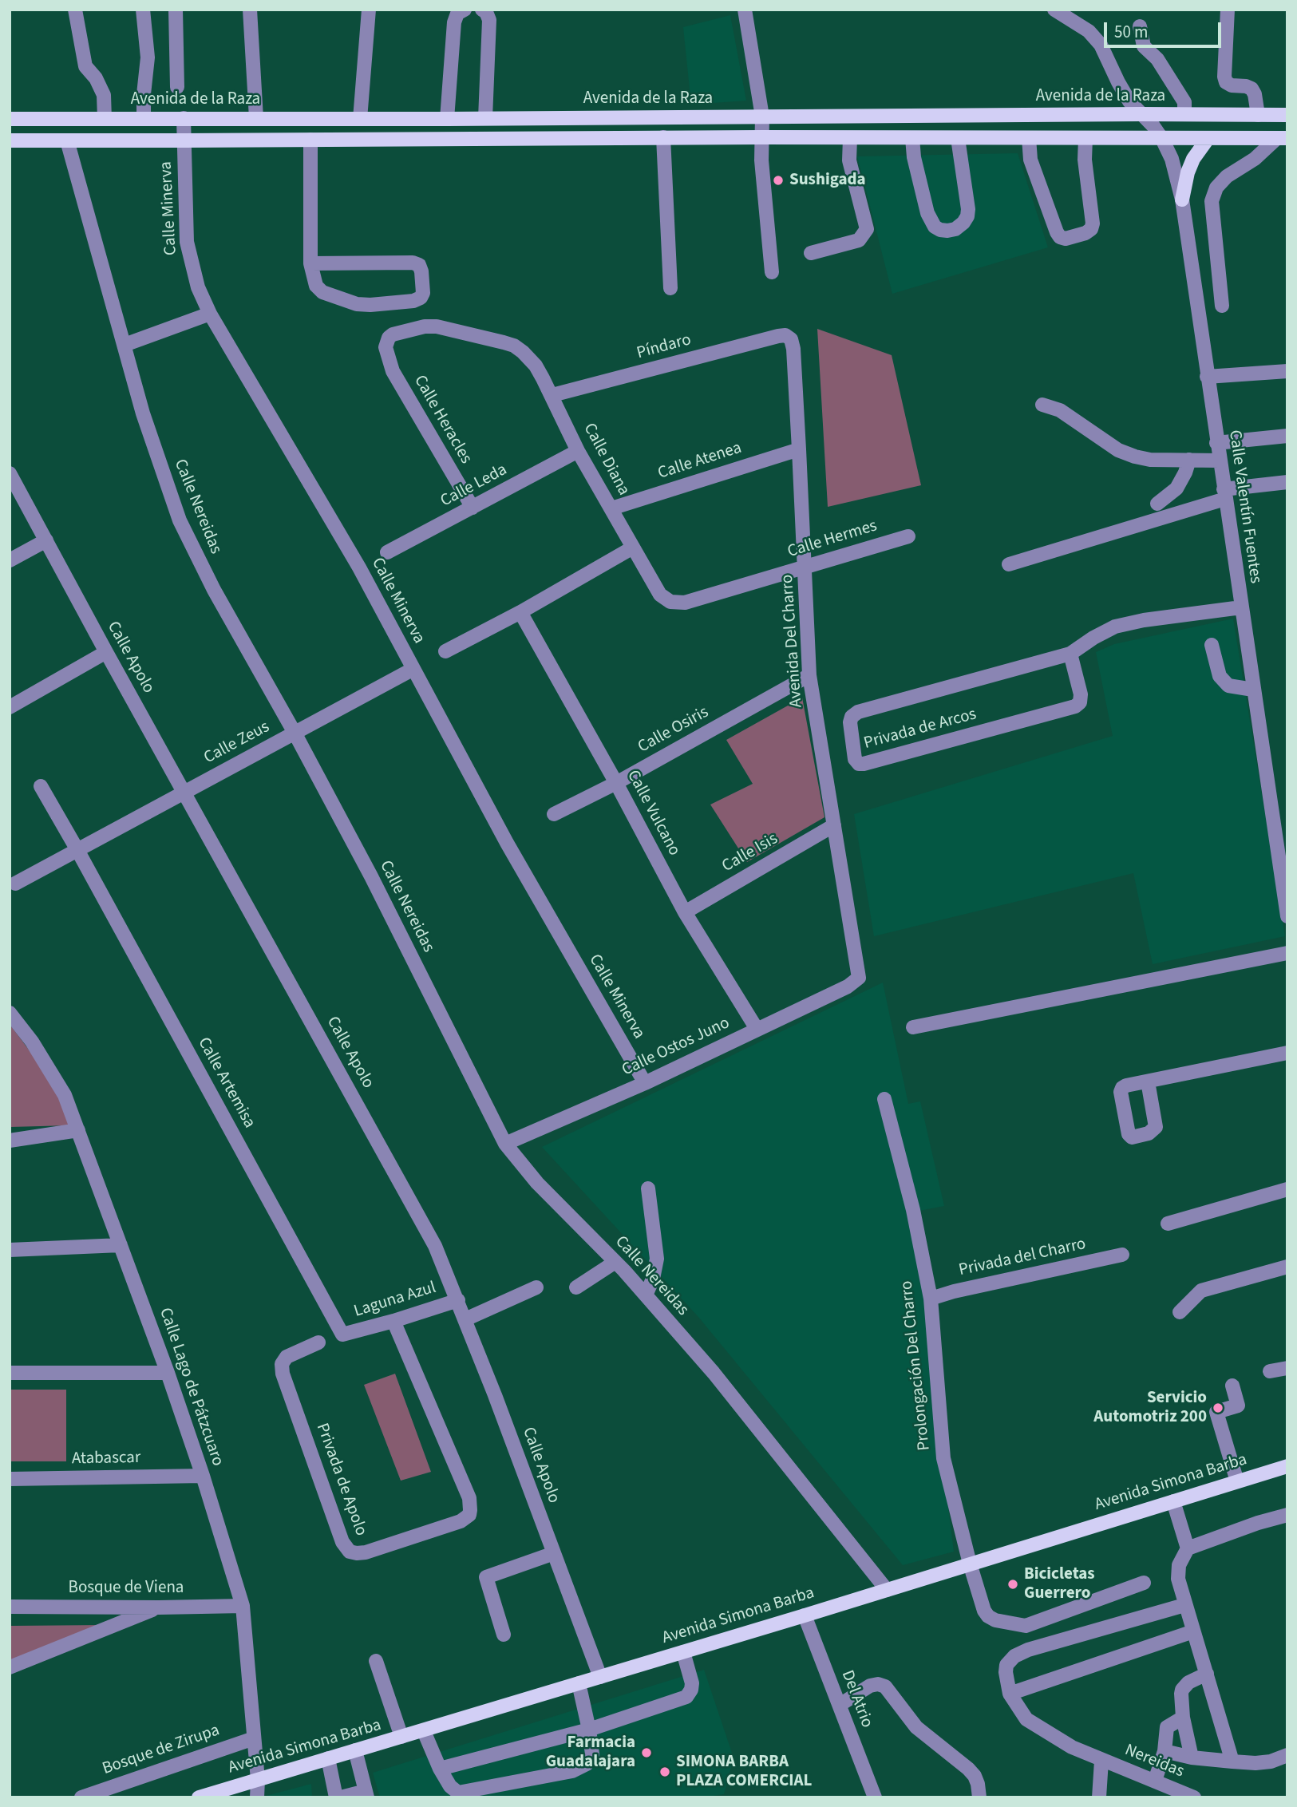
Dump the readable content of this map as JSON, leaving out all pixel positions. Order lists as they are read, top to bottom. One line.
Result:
{"streets":{"main road":["Avenida de la Raza","Avenida Simona Barba"],"street":["Calle Minerva","Píndaro","Calle Heracles","Calle Diana","Calle Atenea","Calle Leda","Calle Nereidas","Calle Valentín Fuentes","Calle Hermes","Avenida Del Charro","Calle Apolo","Privada de Arcos","Calle Osiris","Calle Zeus","Calle Vulcano","Calle Isis","Calle Ostos Juno","Calle Artemisa","Privada del Charro","Laguna Azul","Prolongación Del Charro","Calle Lago de Pátzcuaro","Atabascar","Privada de Apolo","Bosque de Viena","Del Atrio","Bosque de Zirupa","Nereidas"]},"crossings":[["Avenida de la Raza","Calle Minerva"],["Avenida de la Raza","Calle Valentín Fuentes"],["Calle Minerva","Calle Zeus"],["Calle Minerva","Calle Ostos Juno"],["Píndaro","Calle Diana"],["Píndaro","Avenida Del Charro"],["Calle Heracles","Calle Diana"],["Calle Heracles","Calle Leda"],["Calle Diana","Calle Atenea"],["Calle Diana","Calle Leda"],["Calle Diana","Calle Hermes"],["Calle Atenea","Avenida Del Charro"],["Calle Nereidas","Calle Zeus"],["Calle Nereidas","Calle Ostos Juno"],["Calle Nereidas","Avenida Simona Barba"],["Calle Valentín Fuentes","Privada de Arcos"],["Calle Hermes","Avenida Del Charro"],["Avenida Del Charro","Calle Osiris"],["Avenida Del Charro","Calle Isis"],["Avenida Del Charro","Calle Ostos Juno"],["Calle Apolo","Calle Zeus"],["Calle Apolo","Laguna Azul"],["Calle Apolo","Avenida Simona Barba"],["Calle Osiris","Calle Vulcano"],["Calle Zeus","Calle Artemisa"],["Calle Vulcano","Calle Isis"],["Calle Vulcano","Calle Ostos Juno"],["Calle Artemisa","Laguna Azul"],["Privada del Charro","Prolongación Del Charro"],["Laguna Azul","Privada de Apolo"],["Prolongación Del Charro","Avenida Simona Barba"],["Calle Lago de Pátzcuaro","Atabascar"],["Calle Lago de Pátzcuaro","Avenida Simona Barba"],["Calle Lago de Pátzcuaro","Bosque de Viena"],["Calle Lago de Pátzcuaro","Bosque de Zirupa"],["Avenida Simona Barba","Del Atrio"]],"places":["Sushigada","Servicio Automotriz 200","Bicicletas Guerrero","Farmacia Guadalajara","SIMONA BARBA PLAZA COMERCIAL"],"scale_bar":"50 m"}
